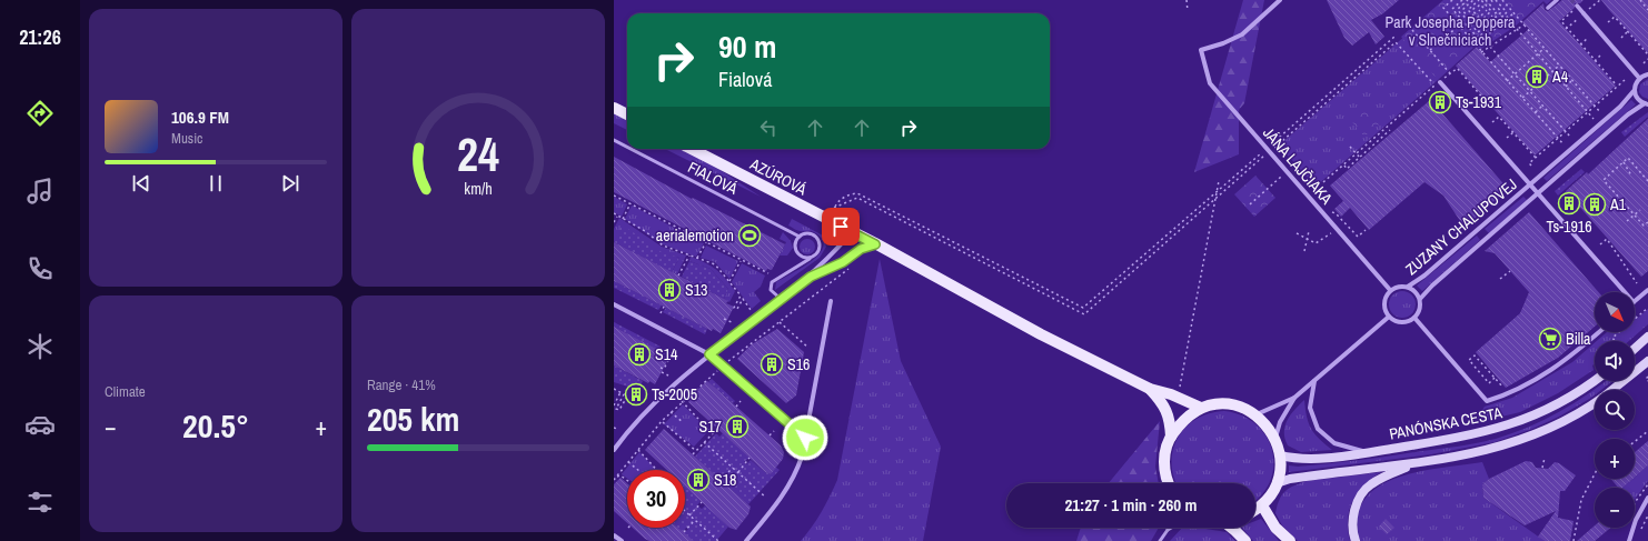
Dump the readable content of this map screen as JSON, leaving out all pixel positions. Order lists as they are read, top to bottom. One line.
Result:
{"streets":{"main road":["AZÚROVÁ","PANÓNSKA CESTA"],"street":["JÁNA LAJČIAKA","ZUZANY CHALUPOVEJ"],"lane":["FIALOVÁ"]},"crossings":[["JÁNA LAJČIAKA","ZUZANY CHALUPOVEJ"]],"parks":["Park Josepha Poppera v Slnečniciach"],"places":{"building":["A4","Ts-1931","Ts-1916","A1","S13","S14","S16","Ts-2005","S17","S18"],"sports":["aerialemotion"],"supermarket":["Billa"]},"north":"bottom right","page":{"tabs":"21:26","turn":["90 m","Fialová"],"song":["106.9 FM","Music"],"map_buttons":["+","−"],"tile":["Climate",["Range · 41%","205 km"]],"heat":["−","20.5°","+"],"limit":"30","trip":"21:27 · 1 min · 260 m","gauge":["24","km/h"]}}
